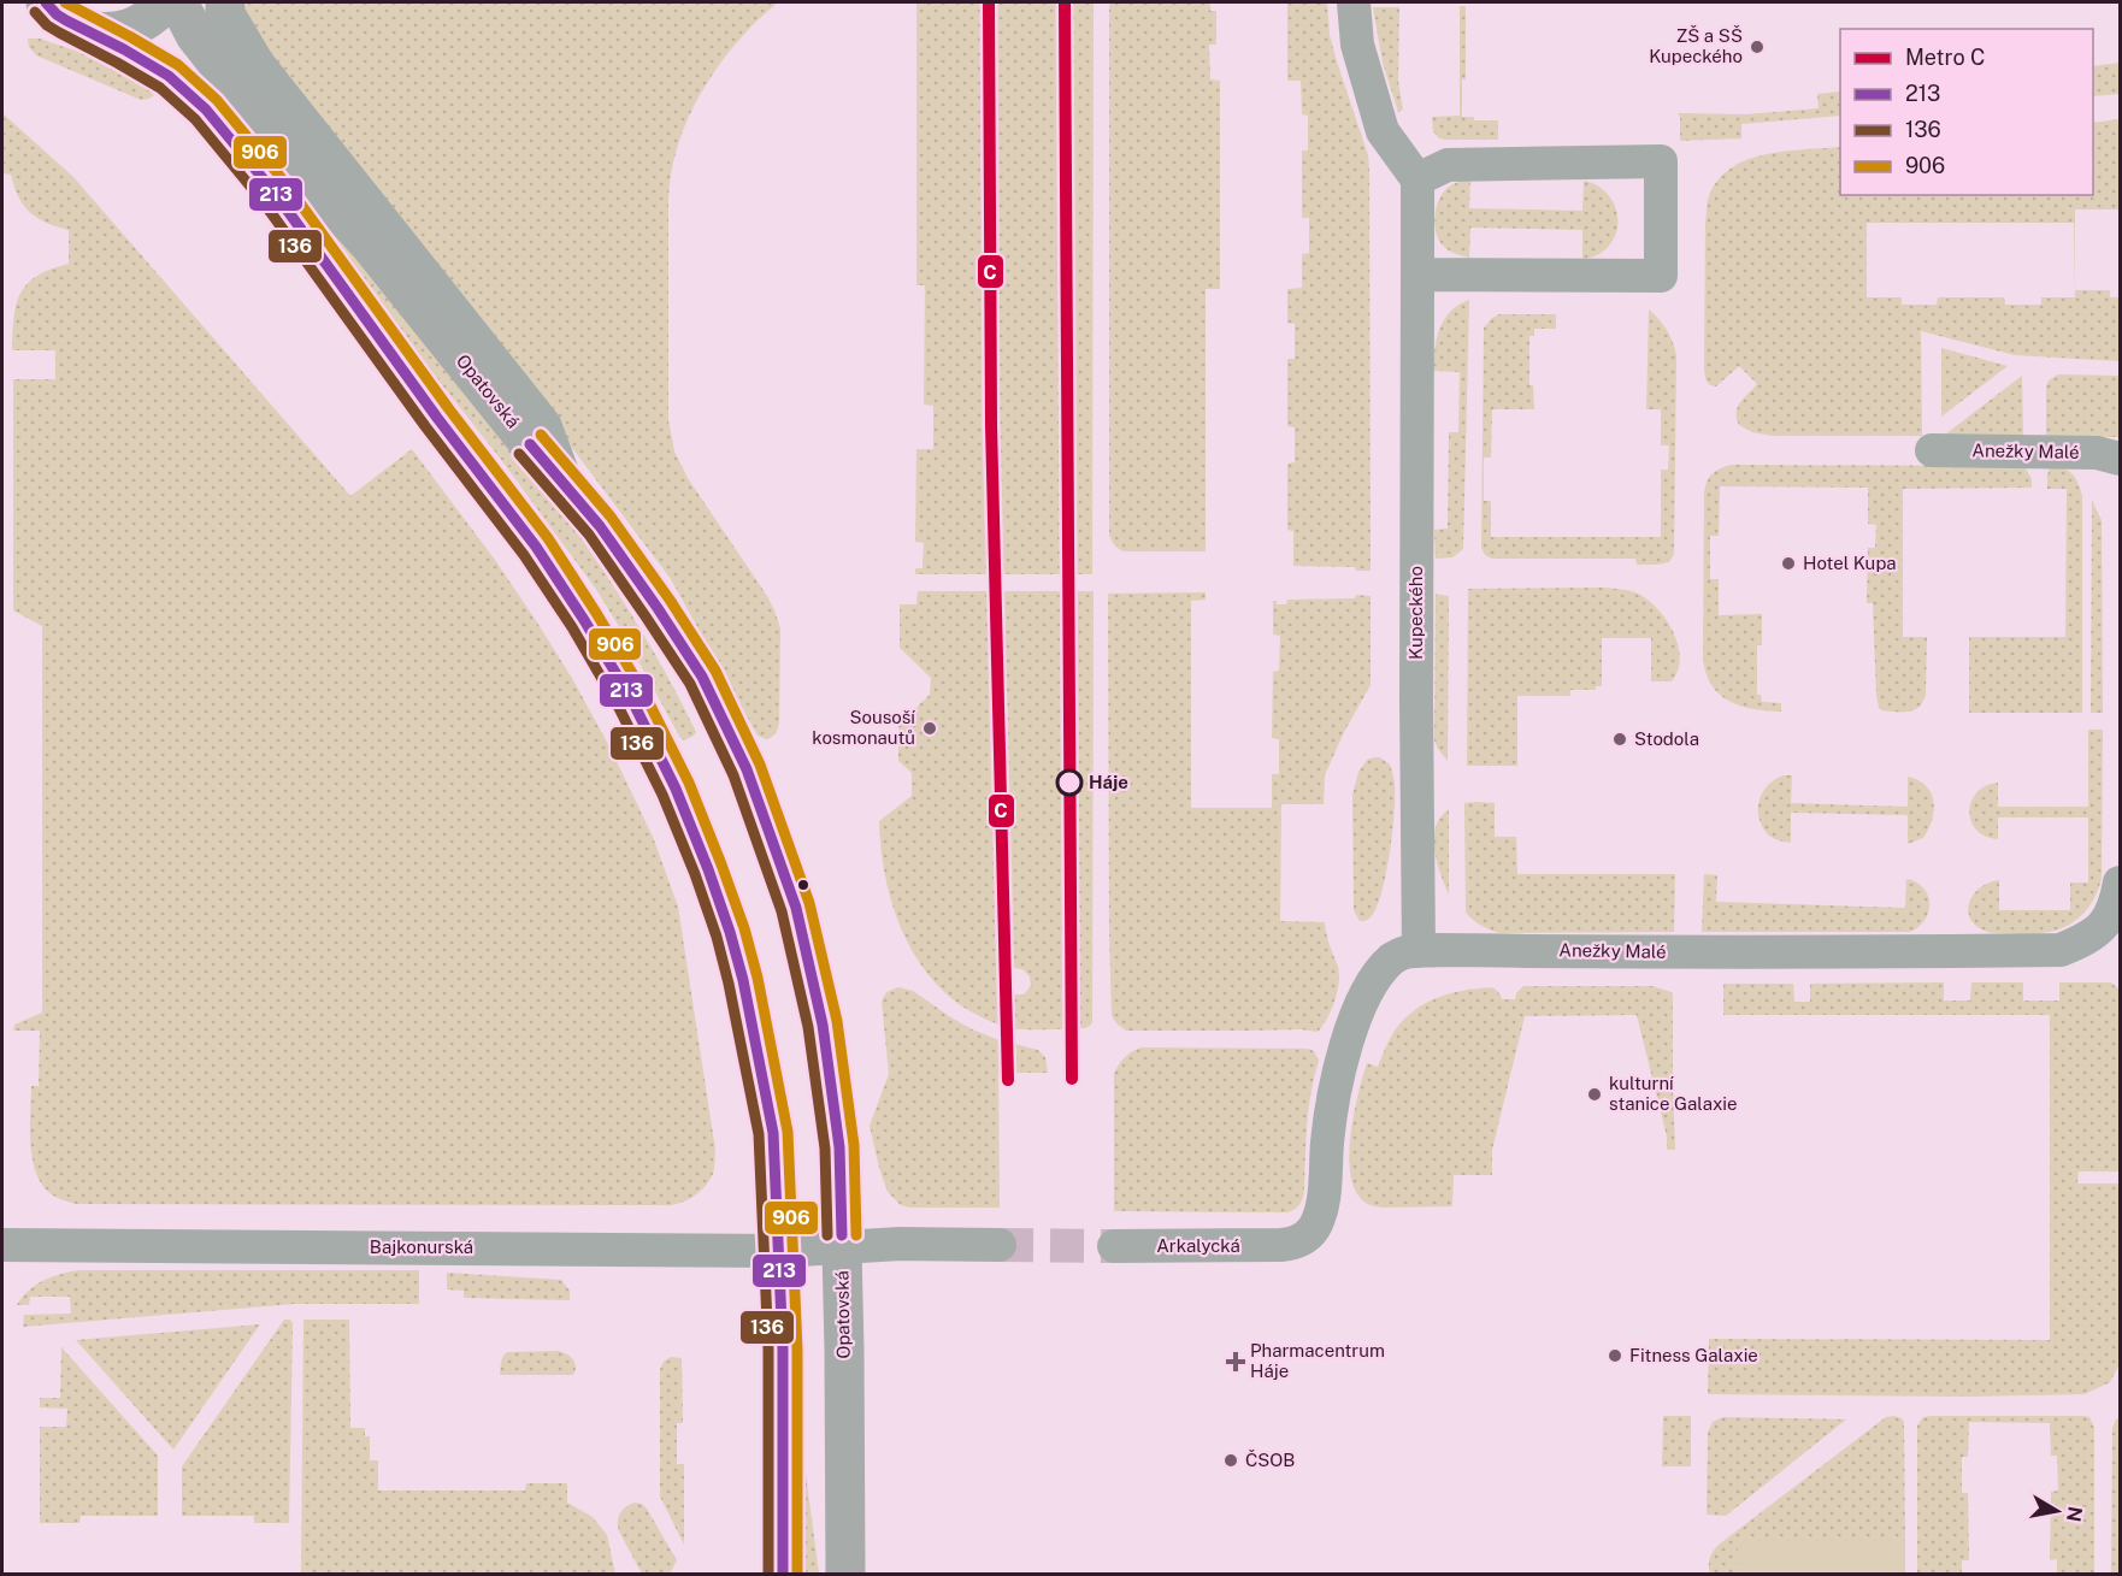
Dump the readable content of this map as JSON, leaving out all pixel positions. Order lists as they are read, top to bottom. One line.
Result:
{"streets":{"main road":["Opatovská"],"street":["Anežky Malé","Kupeckého","Arkalycká","Bajkonurská"]},"crossings":[["Opatovská","Bajkonurská"],["Anežky Malé","Kupeckého"],["Anežky Malé","Arkalycká"]],"places":{"other":["ZŠ a SŠ Kupeckého","Hotel Kupa","Sousoší kosmonautů","Stodola","Háje","kulturní stanice Galaxie","Fitness Galaxie","ČSOB"],"health":["Pharmacentrum Háje"]},"lines":["metro line C","transit line 213","transit line 906","transit line 136"],"legend":["Metro C","213","136","906"],"north":"right"}
